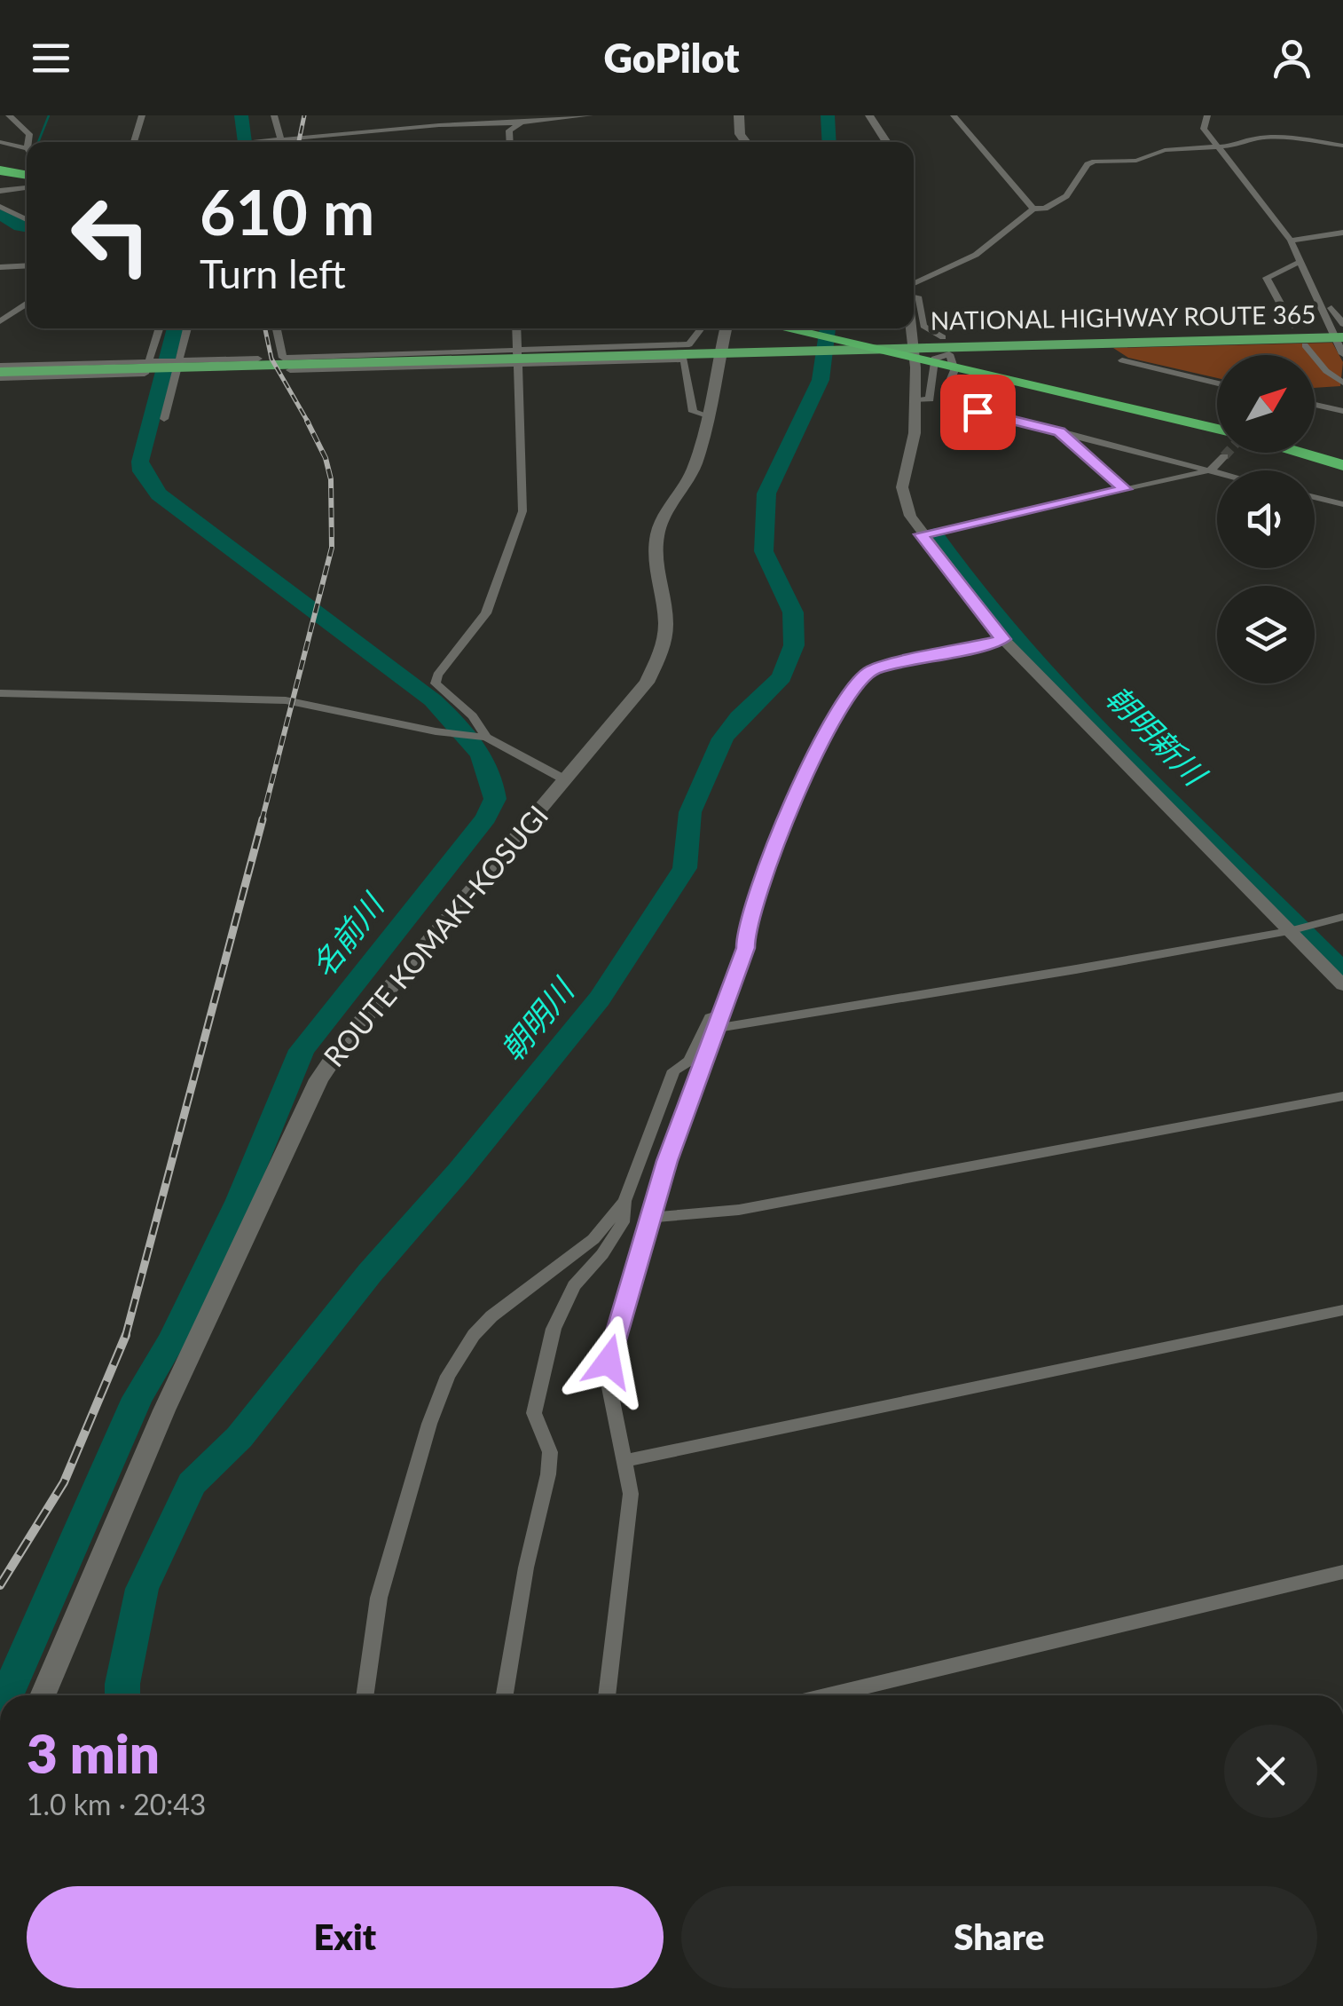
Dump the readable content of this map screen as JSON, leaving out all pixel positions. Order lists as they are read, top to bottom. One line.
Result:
{"streets":{"highway":["NATIONAL HIGHWAY ROUTE 365"],"main road":["ROUTE KOMAKI-KOSUGI"]},"crossings":[["NATIONAL HIGHWAY ROUTE 365","ROUTE KOMAKI-KOSUGI"]],"water":["朝明新川","名前川","朝明川"],"north":"top right","page":{"header":"GoPilot","turn":["610 m","Turn left"],"heading":["3 min","1.0 km · 20:43"],"buttons":["Exit","Share"]}}
